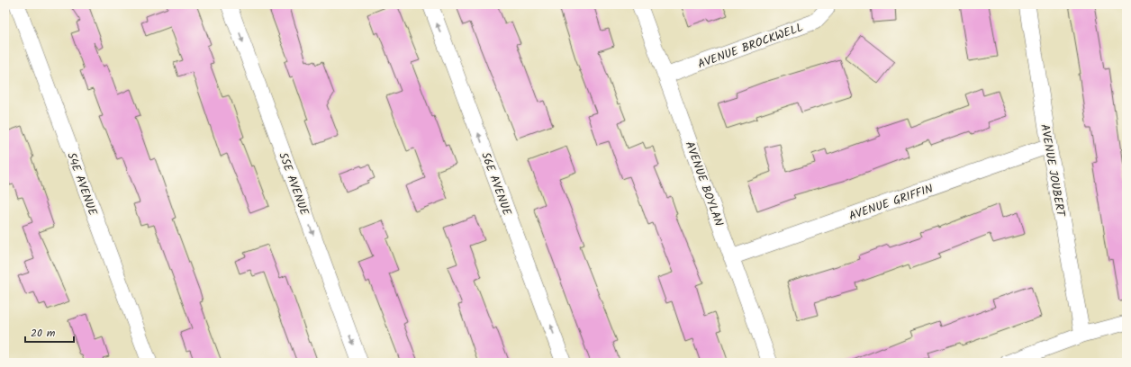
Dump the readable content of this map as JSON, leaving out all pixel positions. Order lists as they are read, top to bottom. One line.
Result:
{"streets":{"street":["AVENUE BROCKWELL","AVENUE JOUBERT","54E AVENUE","55E AVENUE","56E AVENUE","AVENUE BOYLAN","AVENUE GRIFFIN"]},"crossings":[["AVENUE BROCKWELL","AVENUE BOYLAN"],["AVENUE JOUBERT","AVENUE GRIFFIN"],["AVENUE BOYLAN","AVENUE GRIFFIN"]],"one_way":["55E AVENUE","56E AVENUE"],"scale_bar":"20 m"}
